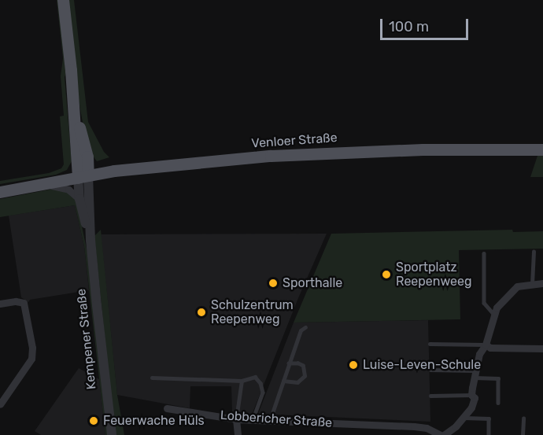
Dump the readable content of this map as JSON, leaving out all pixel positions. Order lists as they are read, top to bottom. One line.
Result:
{"streets":{"main road":["Venloer Straße","Kempener Straße"],"street":["Lobbericher Straße"]},"crossings":[["Venloer Straße","Kempener Straße"]],"places":["Sportplatz Reepenweeg","Sporthalle","Schulzentrum Reepenweg","Luise-Leven-Schule","Feuerwache Hüls"],"scale_bar":"100 m"}
